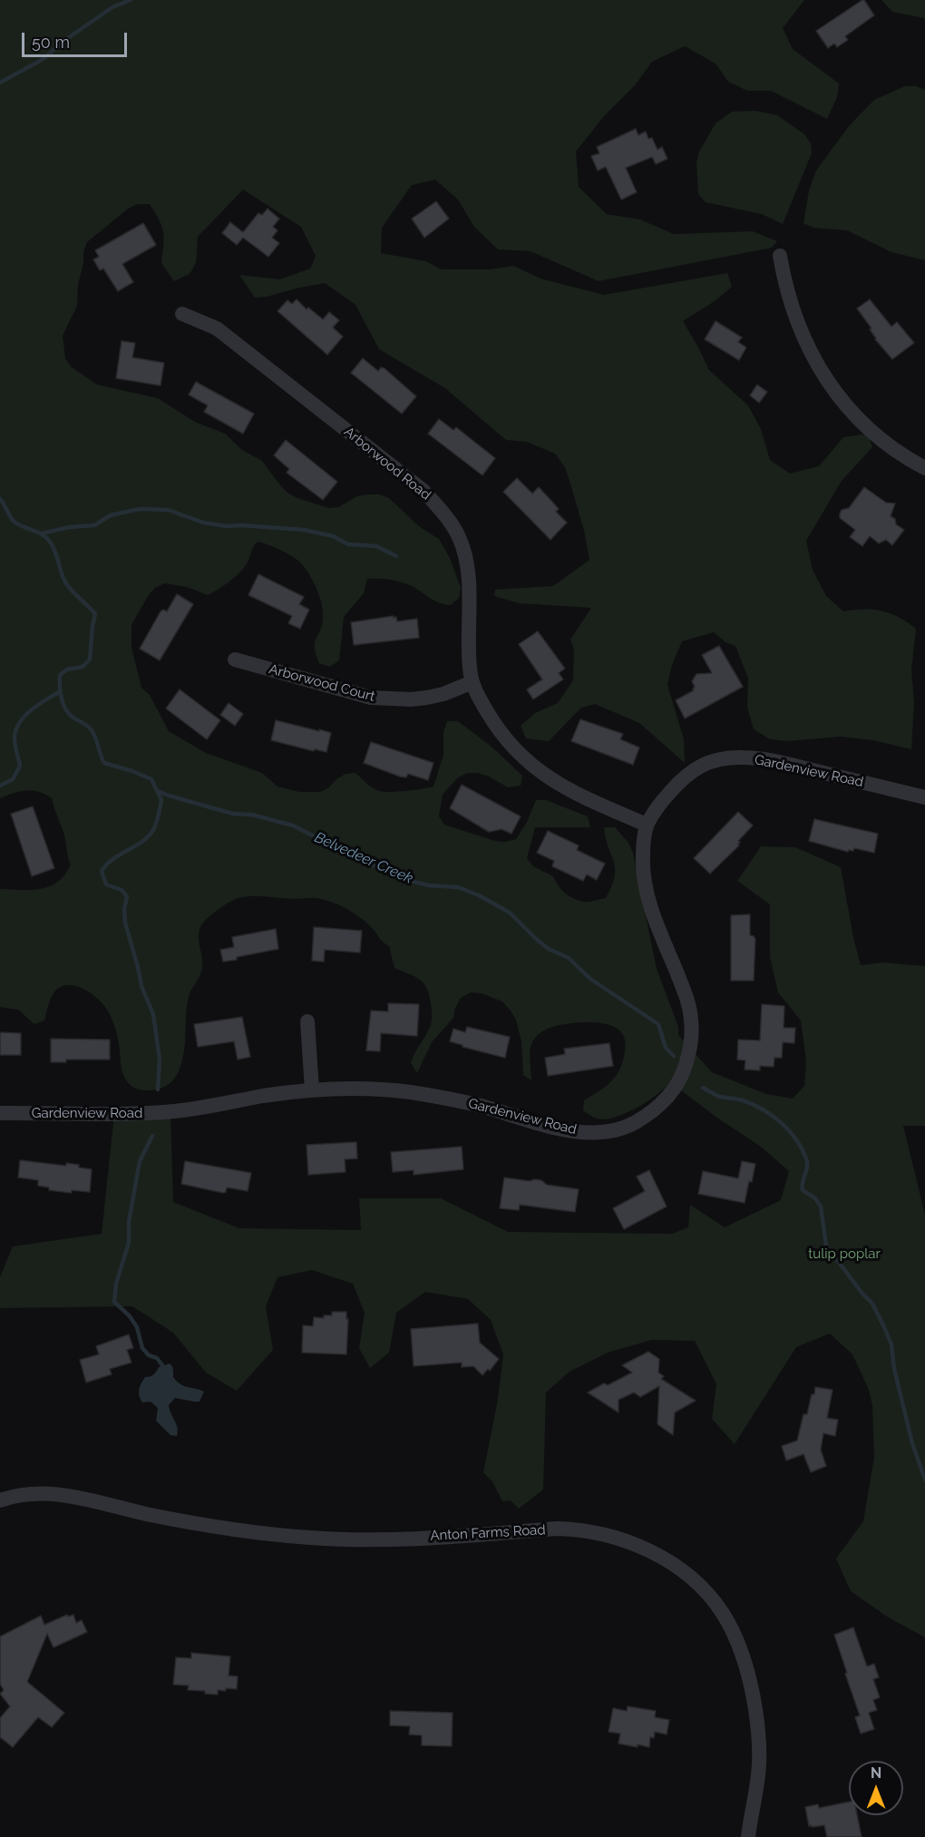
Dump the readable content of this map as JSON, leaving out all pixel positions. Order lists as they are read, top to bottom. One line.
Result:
{"streets":{"street":["Arborwood Road","Arborwood Court","Gardenview Road","Anton Farms Road"]},"crossings":[["Arborwood Road","Arborwood Court"],["Arborwood Road","Gardenview Road"]],"water":["Belvedeer Creek"],"parks":["tulip poplar"],"scale_bar":"50 m","north":"top"}
